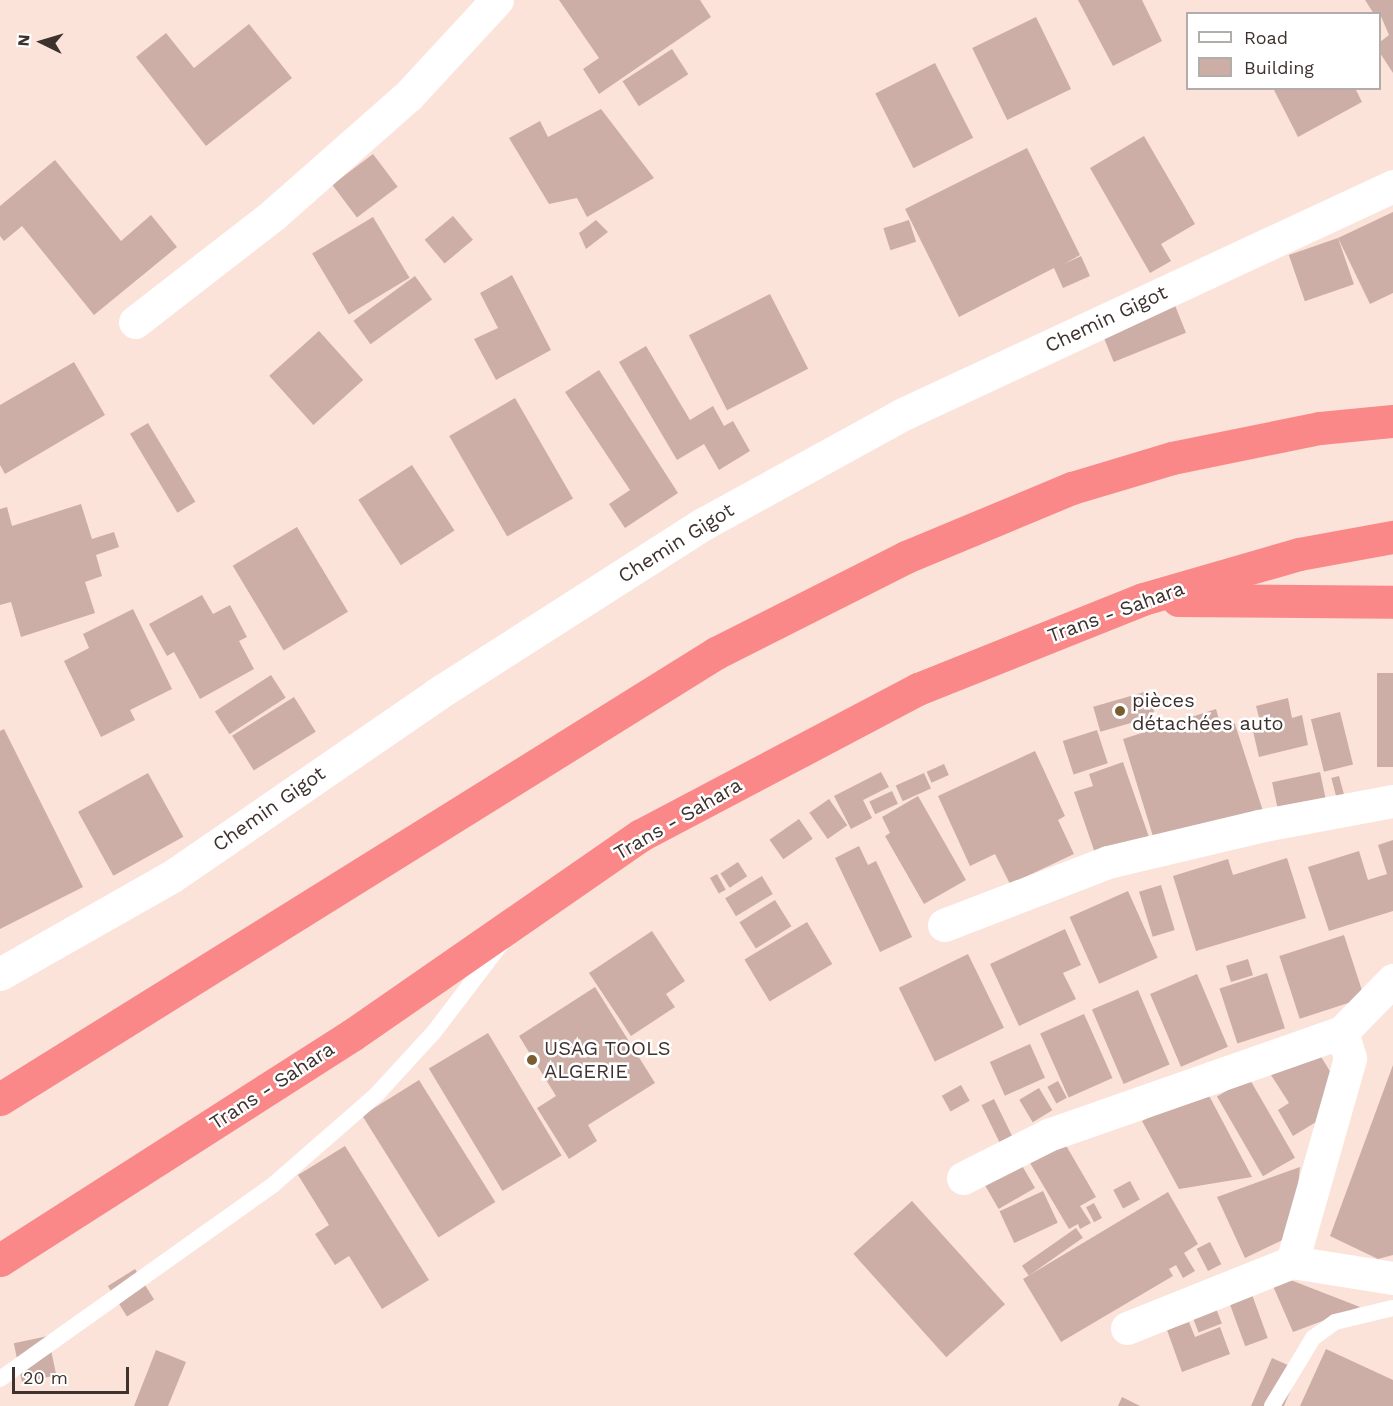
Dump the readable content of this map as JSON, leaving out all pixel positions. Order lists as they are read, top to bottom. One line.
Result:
{"streets":{"highway":["Trans - Sahara"],"street":["Chemin Gigot"]},"places":["pièces détachées auto","USAG TOOLS ALGERIE"],"legend":["Road","Building"],"scale_bar":"20 m","north":"left"}
